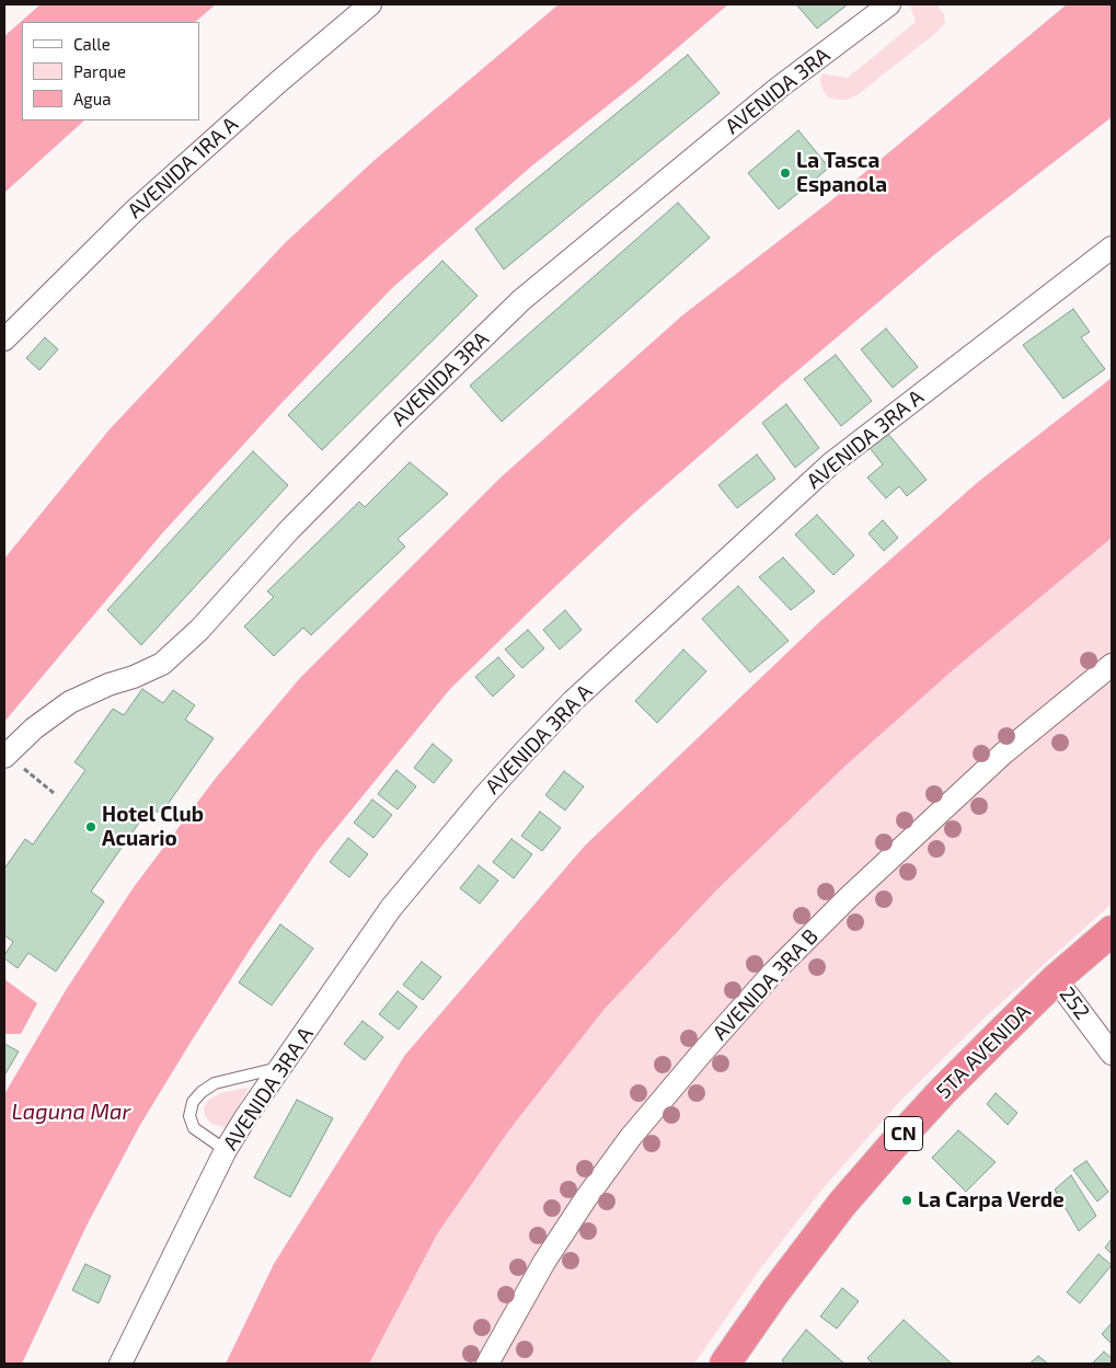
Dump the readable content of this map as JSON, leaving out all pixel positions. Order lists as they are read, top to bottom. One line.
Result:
{"streets":{"highway":["5TA AVENIDA","CN"],"street":["AVENIDA 3RA","AVENIDA 1RA A","AVENIDA 3RA A","AVENIDA 3RA B","252"]},"crossings":[["252","5TA AVENIDA"]],"water":["Laguna Mar"],"places":["La Tasca Espanola","Hotel Club Acuario","La Carpa Verde"],"legend":["Calle","Parque","Agua"]}
